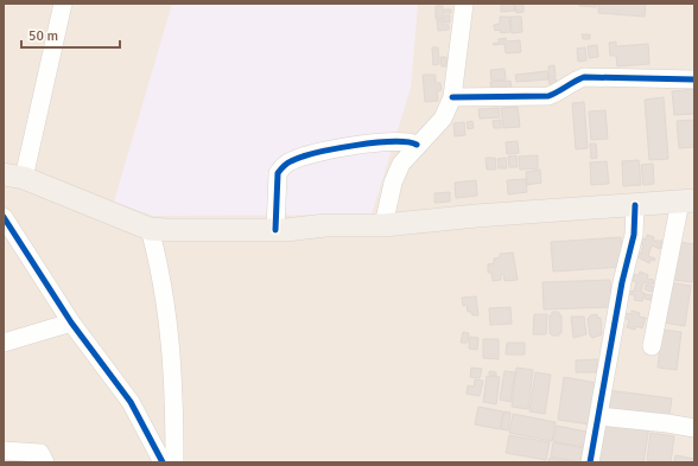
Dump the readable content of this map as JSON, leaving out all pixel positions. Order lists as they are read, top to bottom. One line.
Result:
{"scale_bar":"50 m"}
